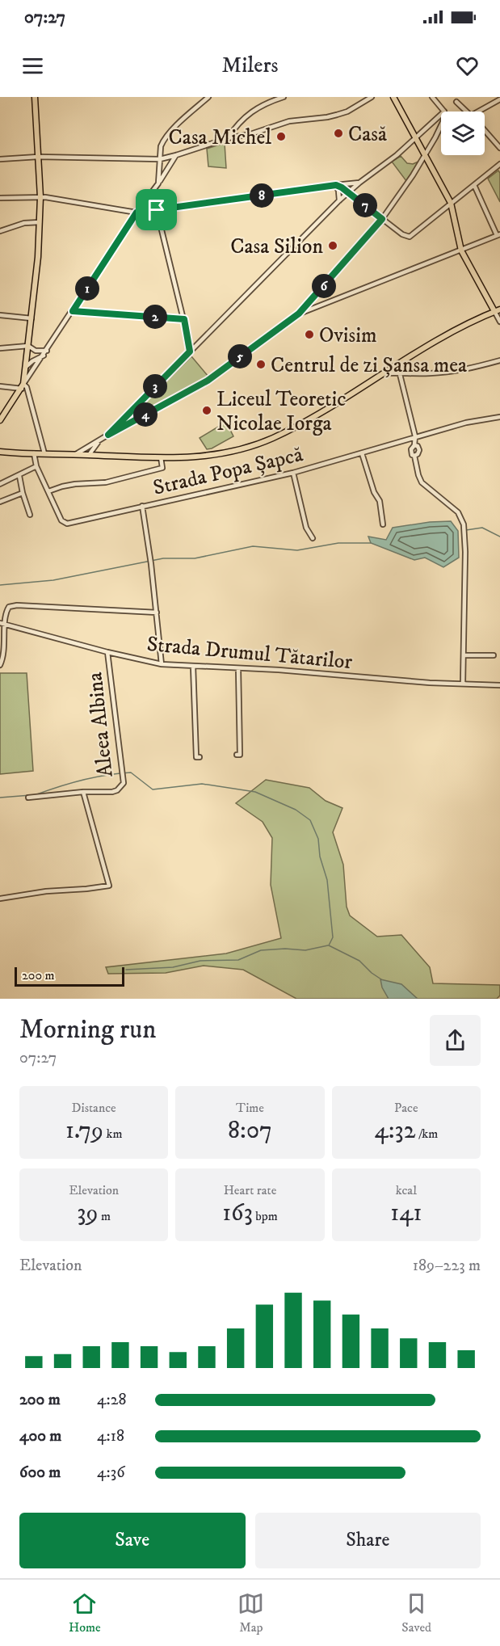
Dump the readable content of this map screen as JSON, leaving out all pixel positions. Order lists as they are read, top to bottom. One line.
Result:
{"streets":{"street":["Strada Popa Șapcă","Strada Drumul Tătarilor","Aleea Albina"]},"crossings":[["Strada Drumul Tătarilor","Aleea Albina"]],"places":["Casă","Casa Michel","Casa Silion","Ovisim","Centrul de zi Șansa mea","Liceul Teoretic Nicolae Iorga"],"scale_bar":"200 m","page":{"status":"07:27","header":"Milers","pins":["8","7","6","1","2","5","3","4"],"scale":"200 m","heading":["Morning run","07:27"],"stats":[["Distance","1.79 km"],["Time","8:07"],["Pace","4:32 /km"],["Elevation","39 m"],["Heart rate","163 bpm"],["kcal","141"]],"chart":["Elevation","189–223 m"],"list":[{"name":"200 m","note":"4:28"},{"name":"400 m","note":"4:18"},{"name":"600 m","note":"4:36"}],"buttons":["Save","Share"],"tabs":["Home","Map","Saved"]}}
